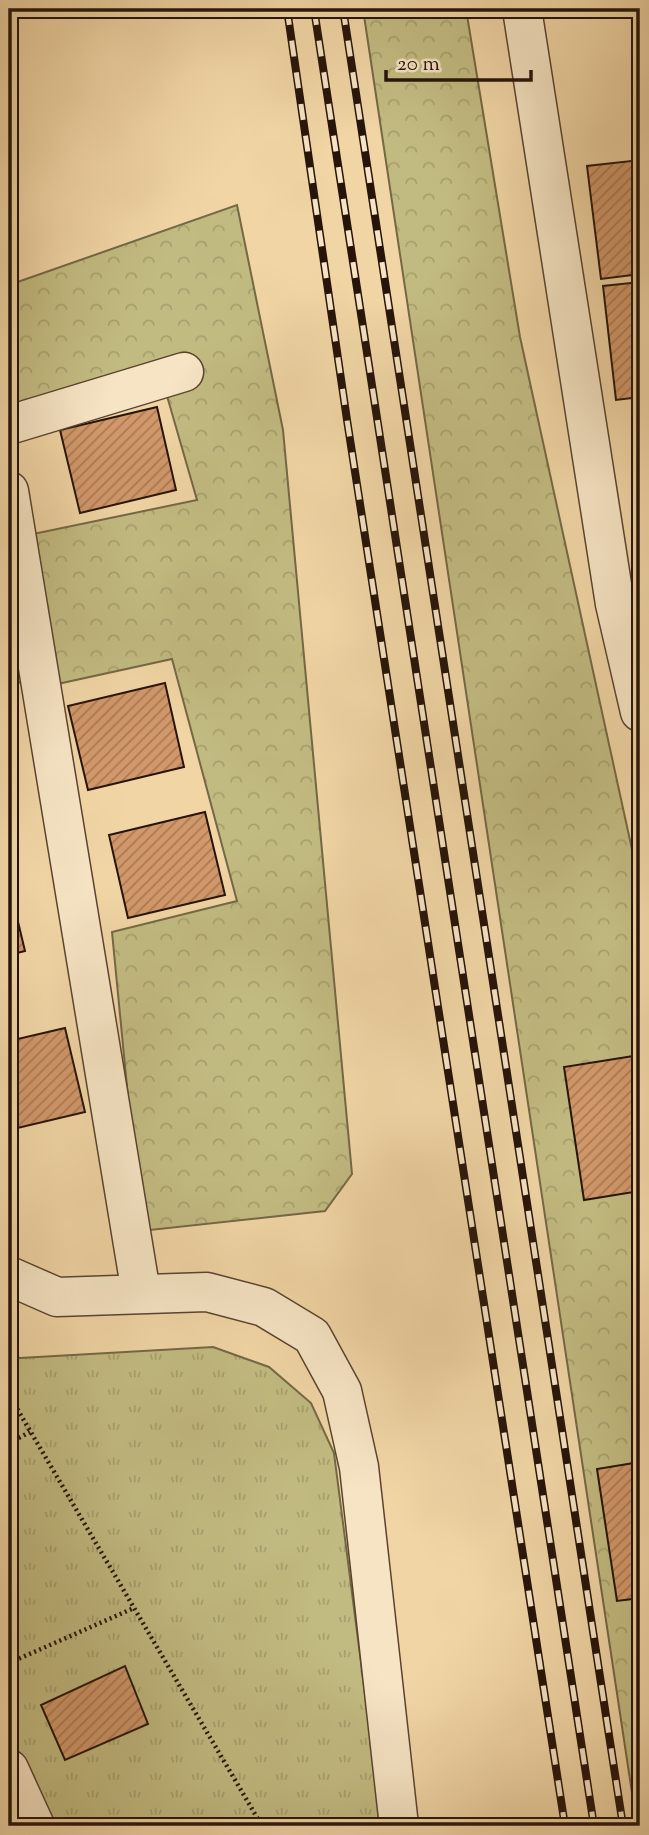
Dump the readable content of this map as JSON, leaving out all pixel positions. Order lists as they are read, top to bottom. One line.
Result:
{"scale_bar":"20 m"}
